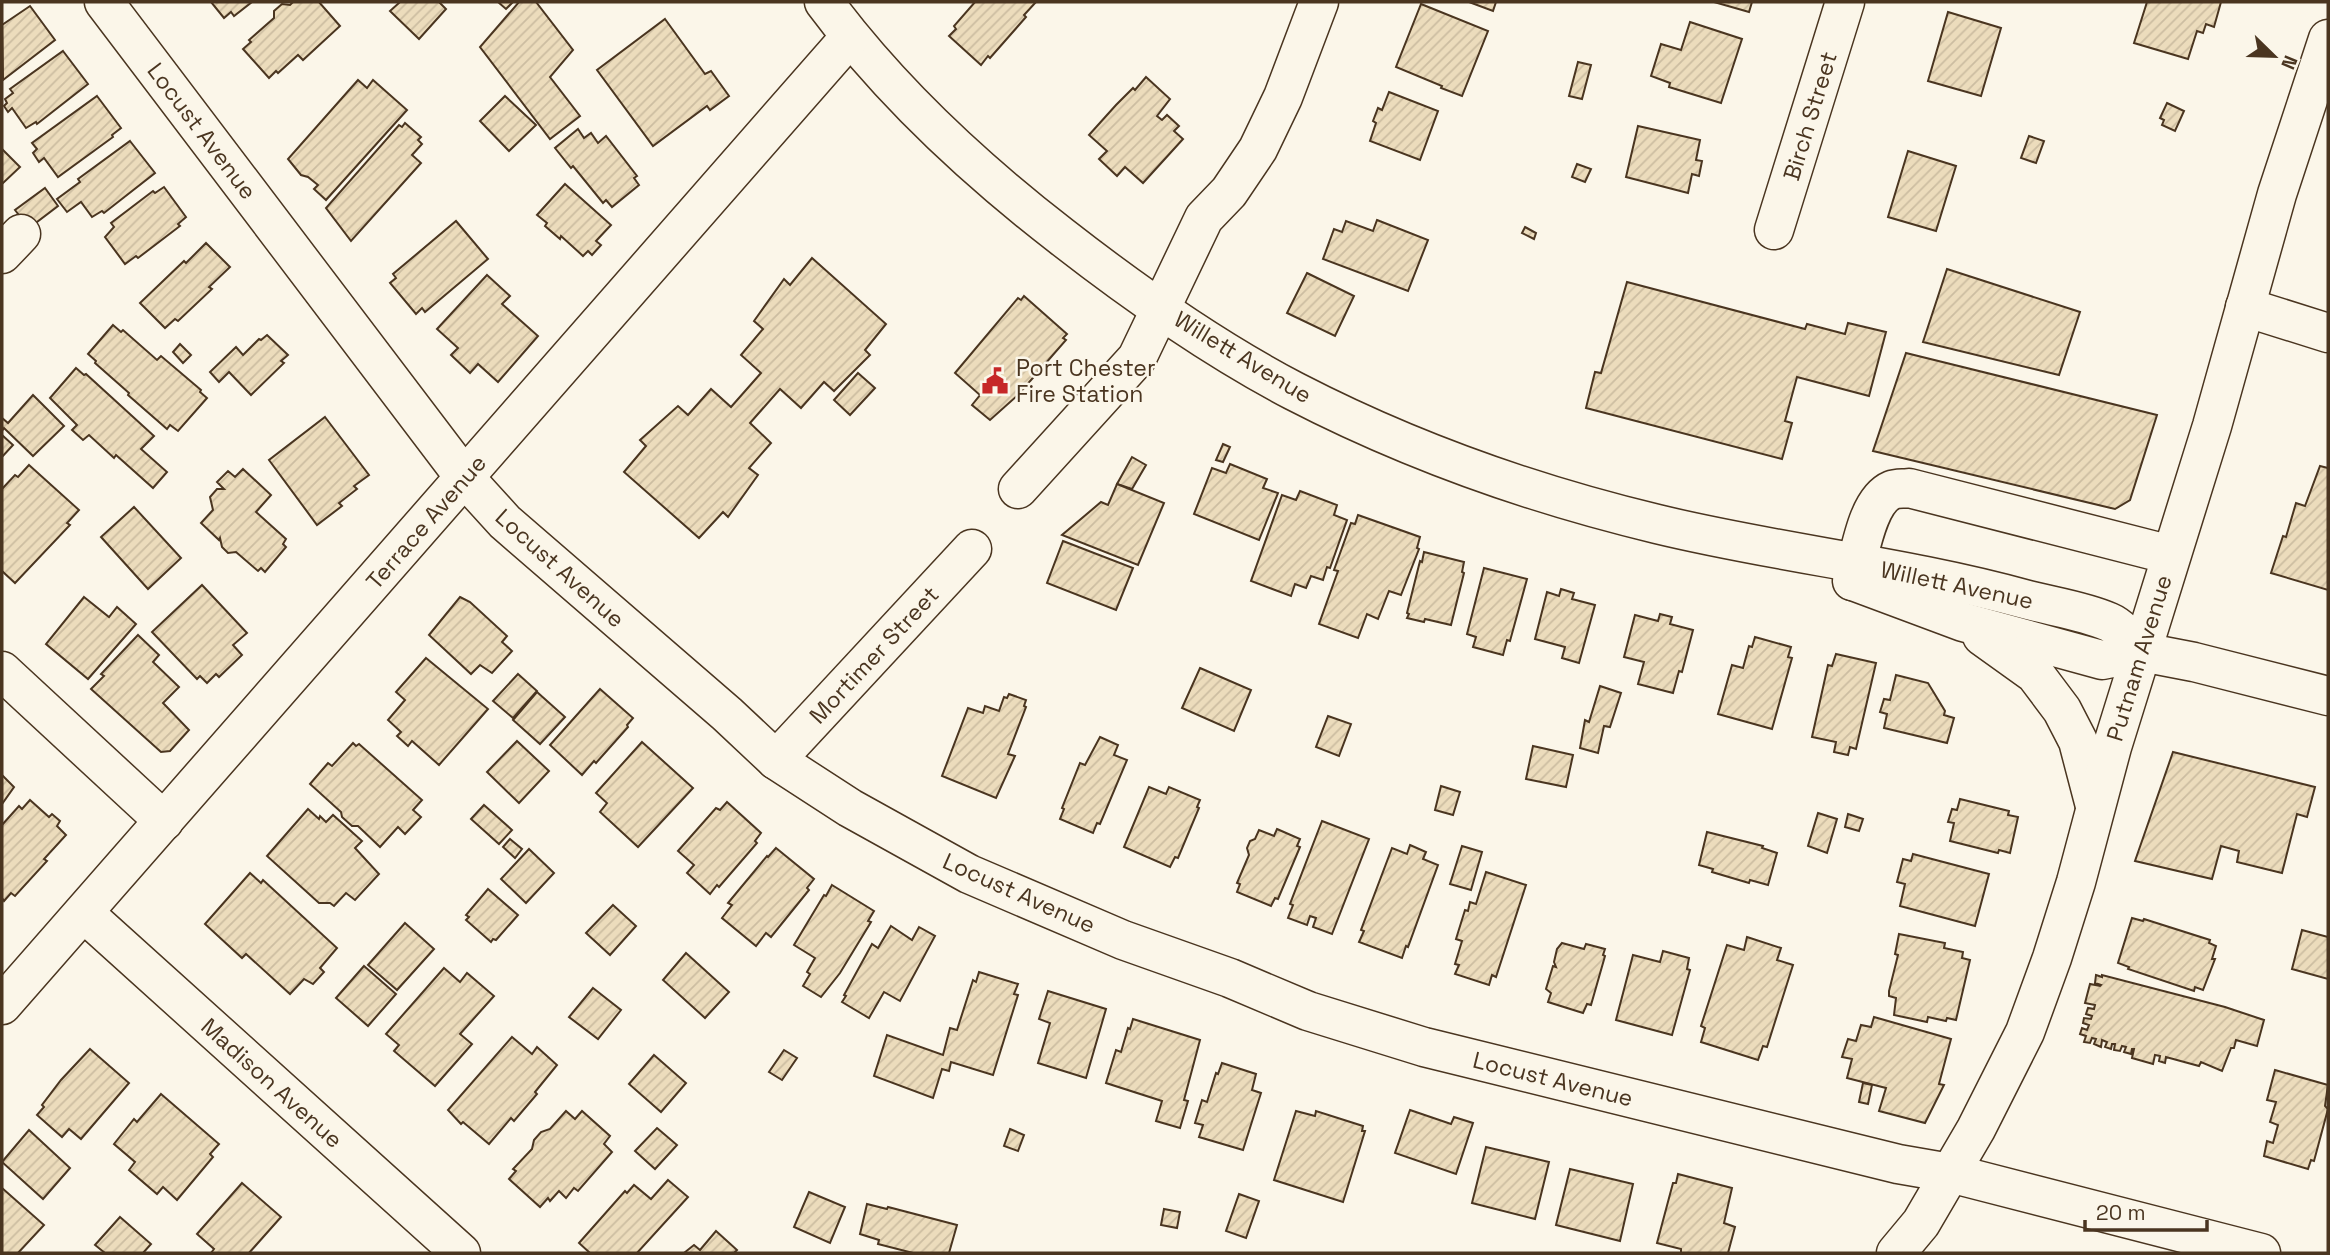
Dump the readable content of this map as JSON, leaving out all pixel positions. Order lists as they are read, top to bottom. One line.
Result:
{"streets":{"street":["Birch Street","Locust Avenue","Willett Avenue","Terrace Avenue","Mortimer Street","Putnam Avenue","Madison Avenue"]},"crossings":[["Locust Avenue","Terrace Avenue"],["Locust Avenue","Mortimer Street"],["Locust Avenue","Putnam Avenue"],["Willett Avenue","Terrace Avenue"],["Willett Avenue","Putnam Avenue"],["Terrace Avenue","Madison Avenue"]],"places":{"public building":["Port Chester Fire Station"]},"scale_bar":"20 m","north":"bottom right"}
